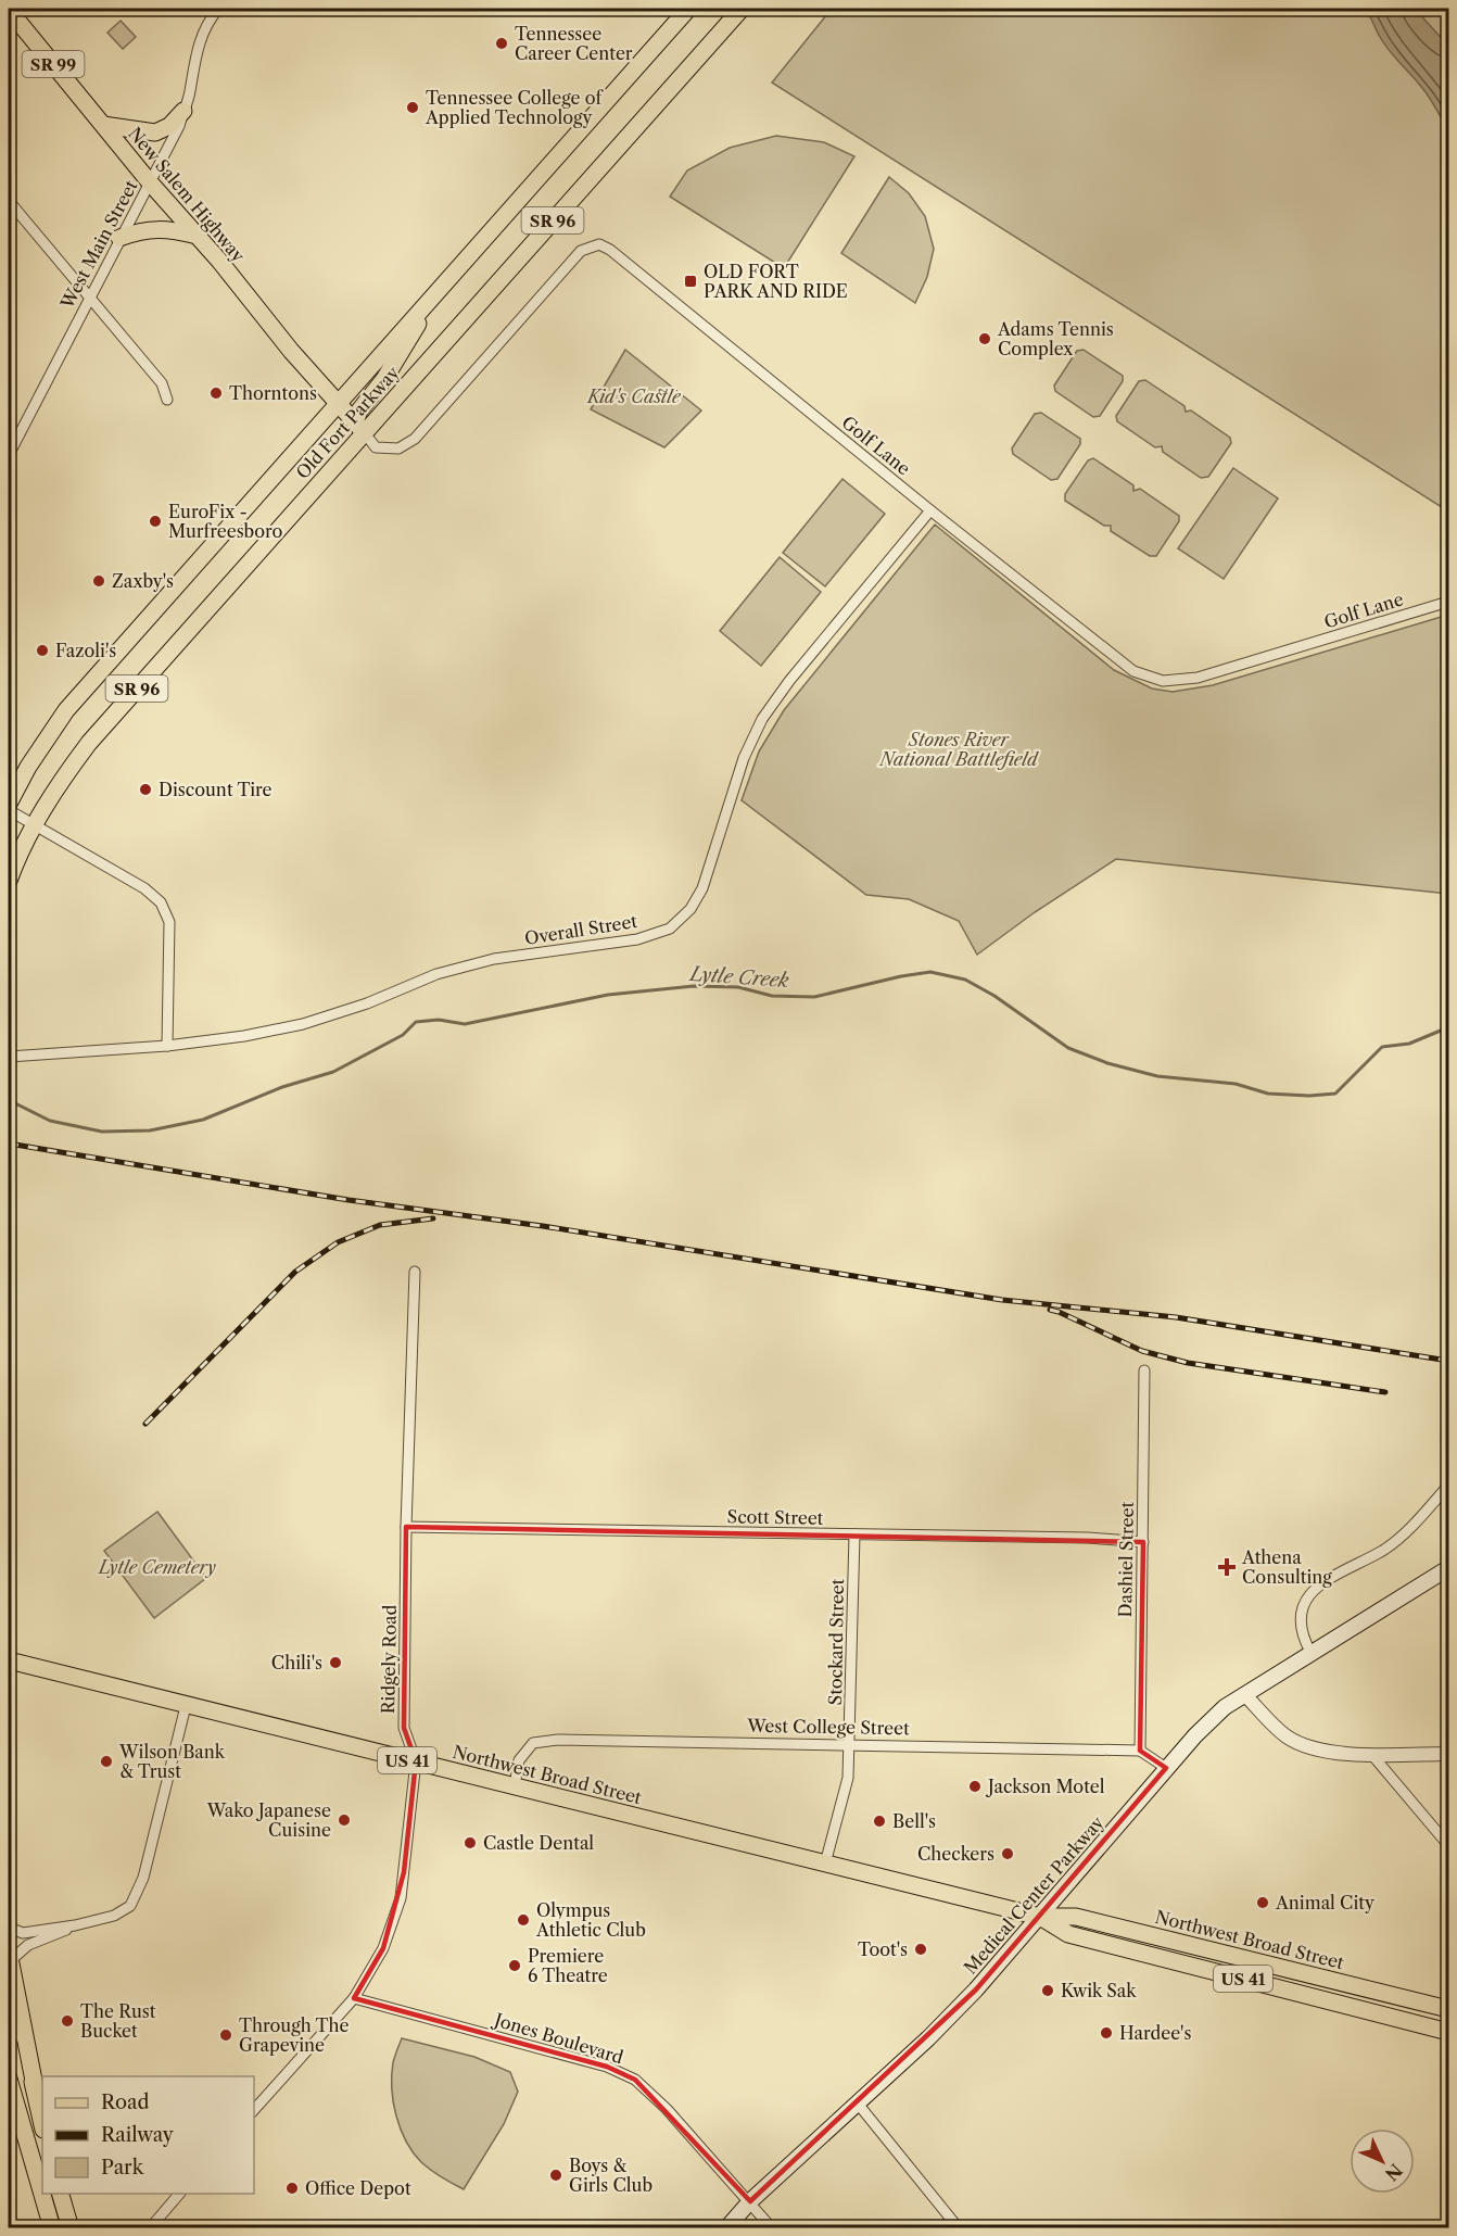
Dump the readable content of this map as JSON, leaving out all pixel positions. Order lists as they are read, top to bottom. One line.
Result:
{"streets":{"main road":["SR 99","New Salem Highway","SR 96","Old Fort Parkway","US 41","Northwest Broad Street","Medical Center Parkway"],"street":["West Main Street","Golf Lane","Overall Street","Scott Street","Dashiel Street","Stockard Street","Ridgely Road","West College Street","Jones Boulevard"]},"crossings":[["SR 99","New Salem Highway"],["SR 99","Old Fort Parkway"],["SR 99","Golf Lane"],["New Salem Highway","West Main Street"],["New Salem Highway","Old Fort Parkway"],["Old Fort Parkway","Golf Lane"],["Golf Lane","Overall Street"],["Scott Street","Dashiel Street"],["Scott Street","Stockard Street"],["Scott Street","Ridgely Road"],["Dashiel Street","West College Street"],["Stockard Street","West College Street"],["Stockard Street","Northwest Broad Street"],["Ridgely Road","Northwest Broad Street"],["Ridgely Road","Jones Boulevard"],["West College Street","Northwest Broad Street"],["Northwest Broad Street","Medical Center Parkway"],["Medical Center Parkway","Jones Boulevard"]],"water":["Lytle Creek"],"parks":["Kid's Castle","Stones River National Battlefield","Lytle Cemetery"],"places":{"other":["Tennessee Career Center","Tennessee College of Applied Technology","Adams Tennis Complex","Thorntons","EuroFix - Murfreesboro","Zaxby's","Fazoli's","Discount Tire","Chili's","Wilson Bank & Trust","Jackson Motel","Wako Japanese Cuisine","Bell's","Castle Dental","Checkers","Animal City","Olympus Athletic Club","Toot's","Premiere 6 Theatre","Kwik Sak","The Rust Bucket","Hardee's","Through The Grapevine","Boys & Girls Club","Office Depot"],"transit":["OLD FORT PARK AND RIDE"],"health":["Athena Consulting"]},"legend":["Road","Railway","Park"],"north":"bottom right"}
